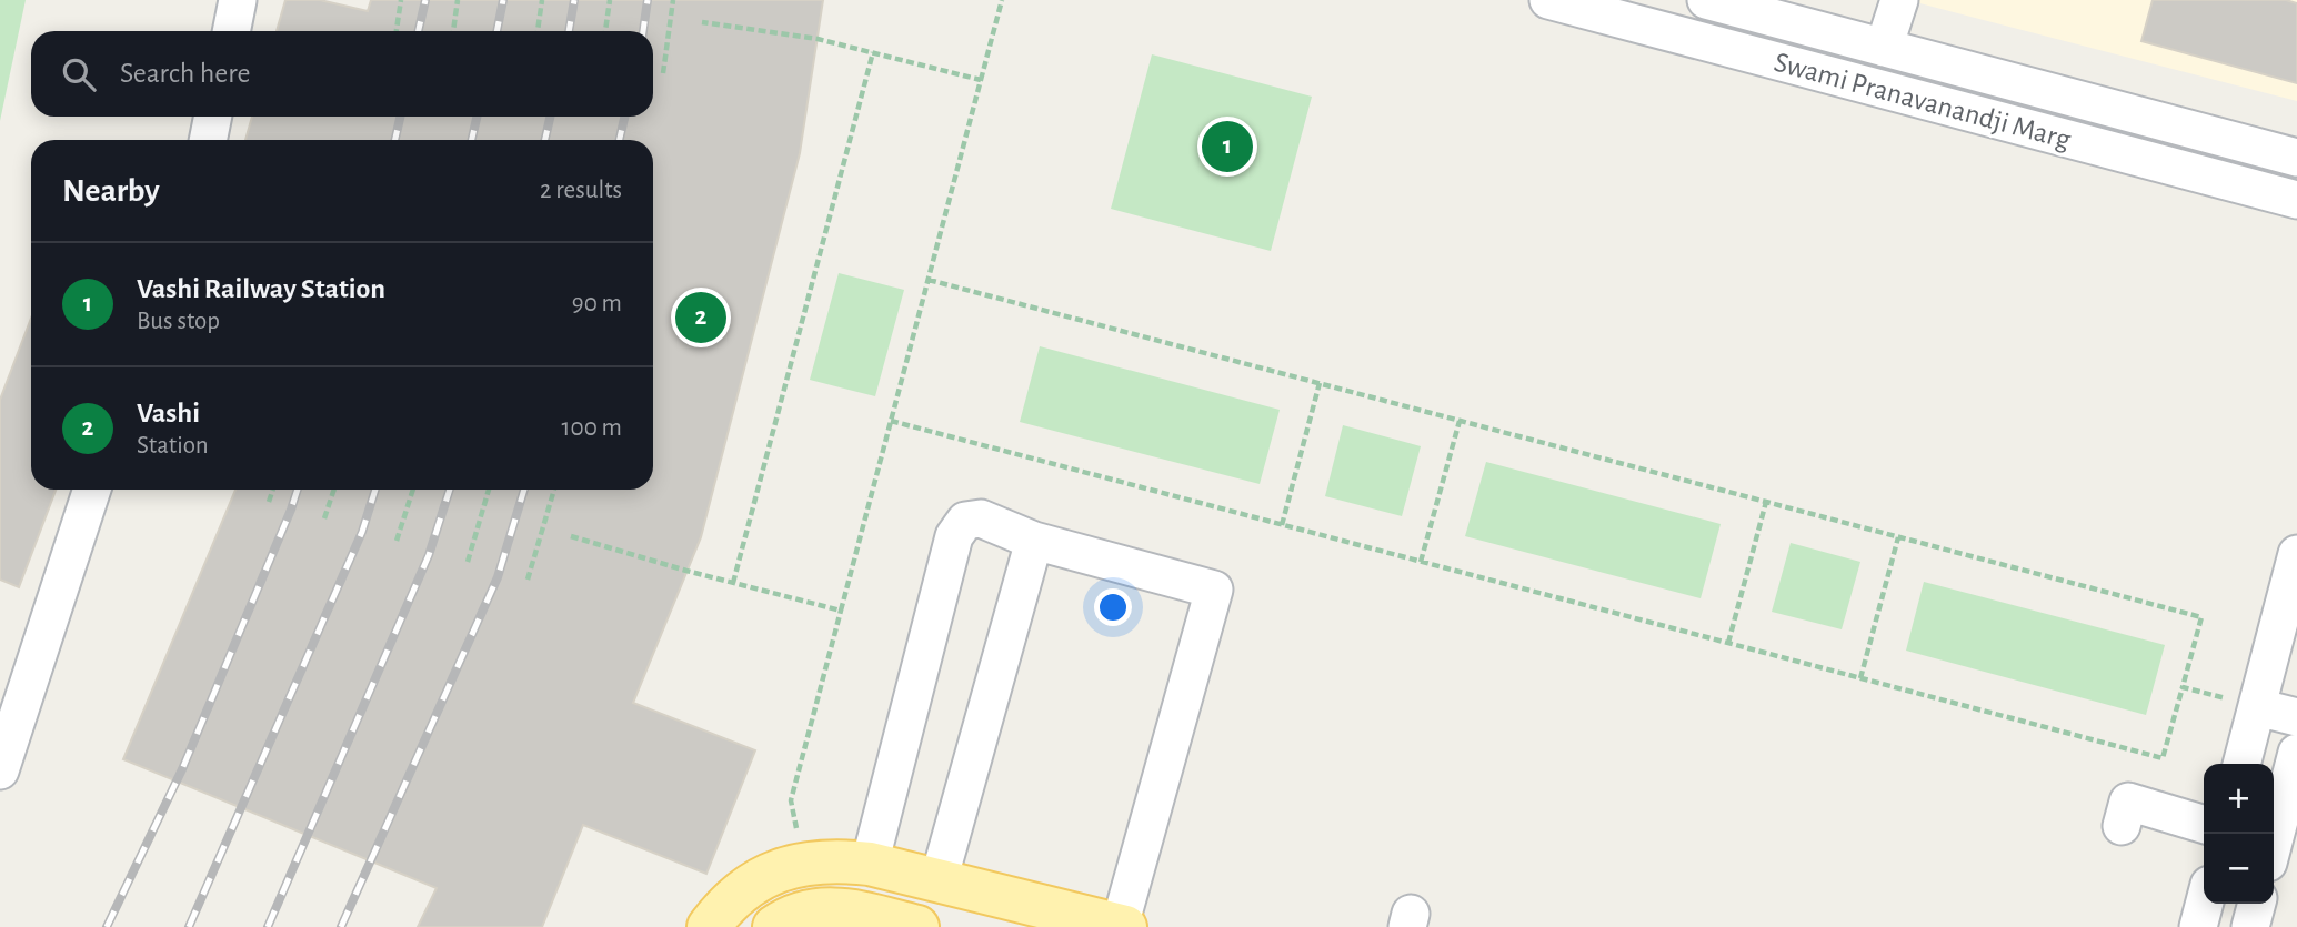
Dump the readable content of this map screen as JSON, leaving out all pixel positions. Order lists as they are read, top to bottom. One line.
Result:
{"streets":{"street":["Swami Pranavanandji Marg"]},"page":{"search":"Search here","pins":["1","2"],"heading":["Nearby","2 results"],"list":[{"mark":"1","name":"Vashi Railway Station","note":"Bus stop","value":"90 m"},{"mark":"2","name":"Vashi","note":"Station","value":"100 m"}],"map_buttons":["+","−"]}}
